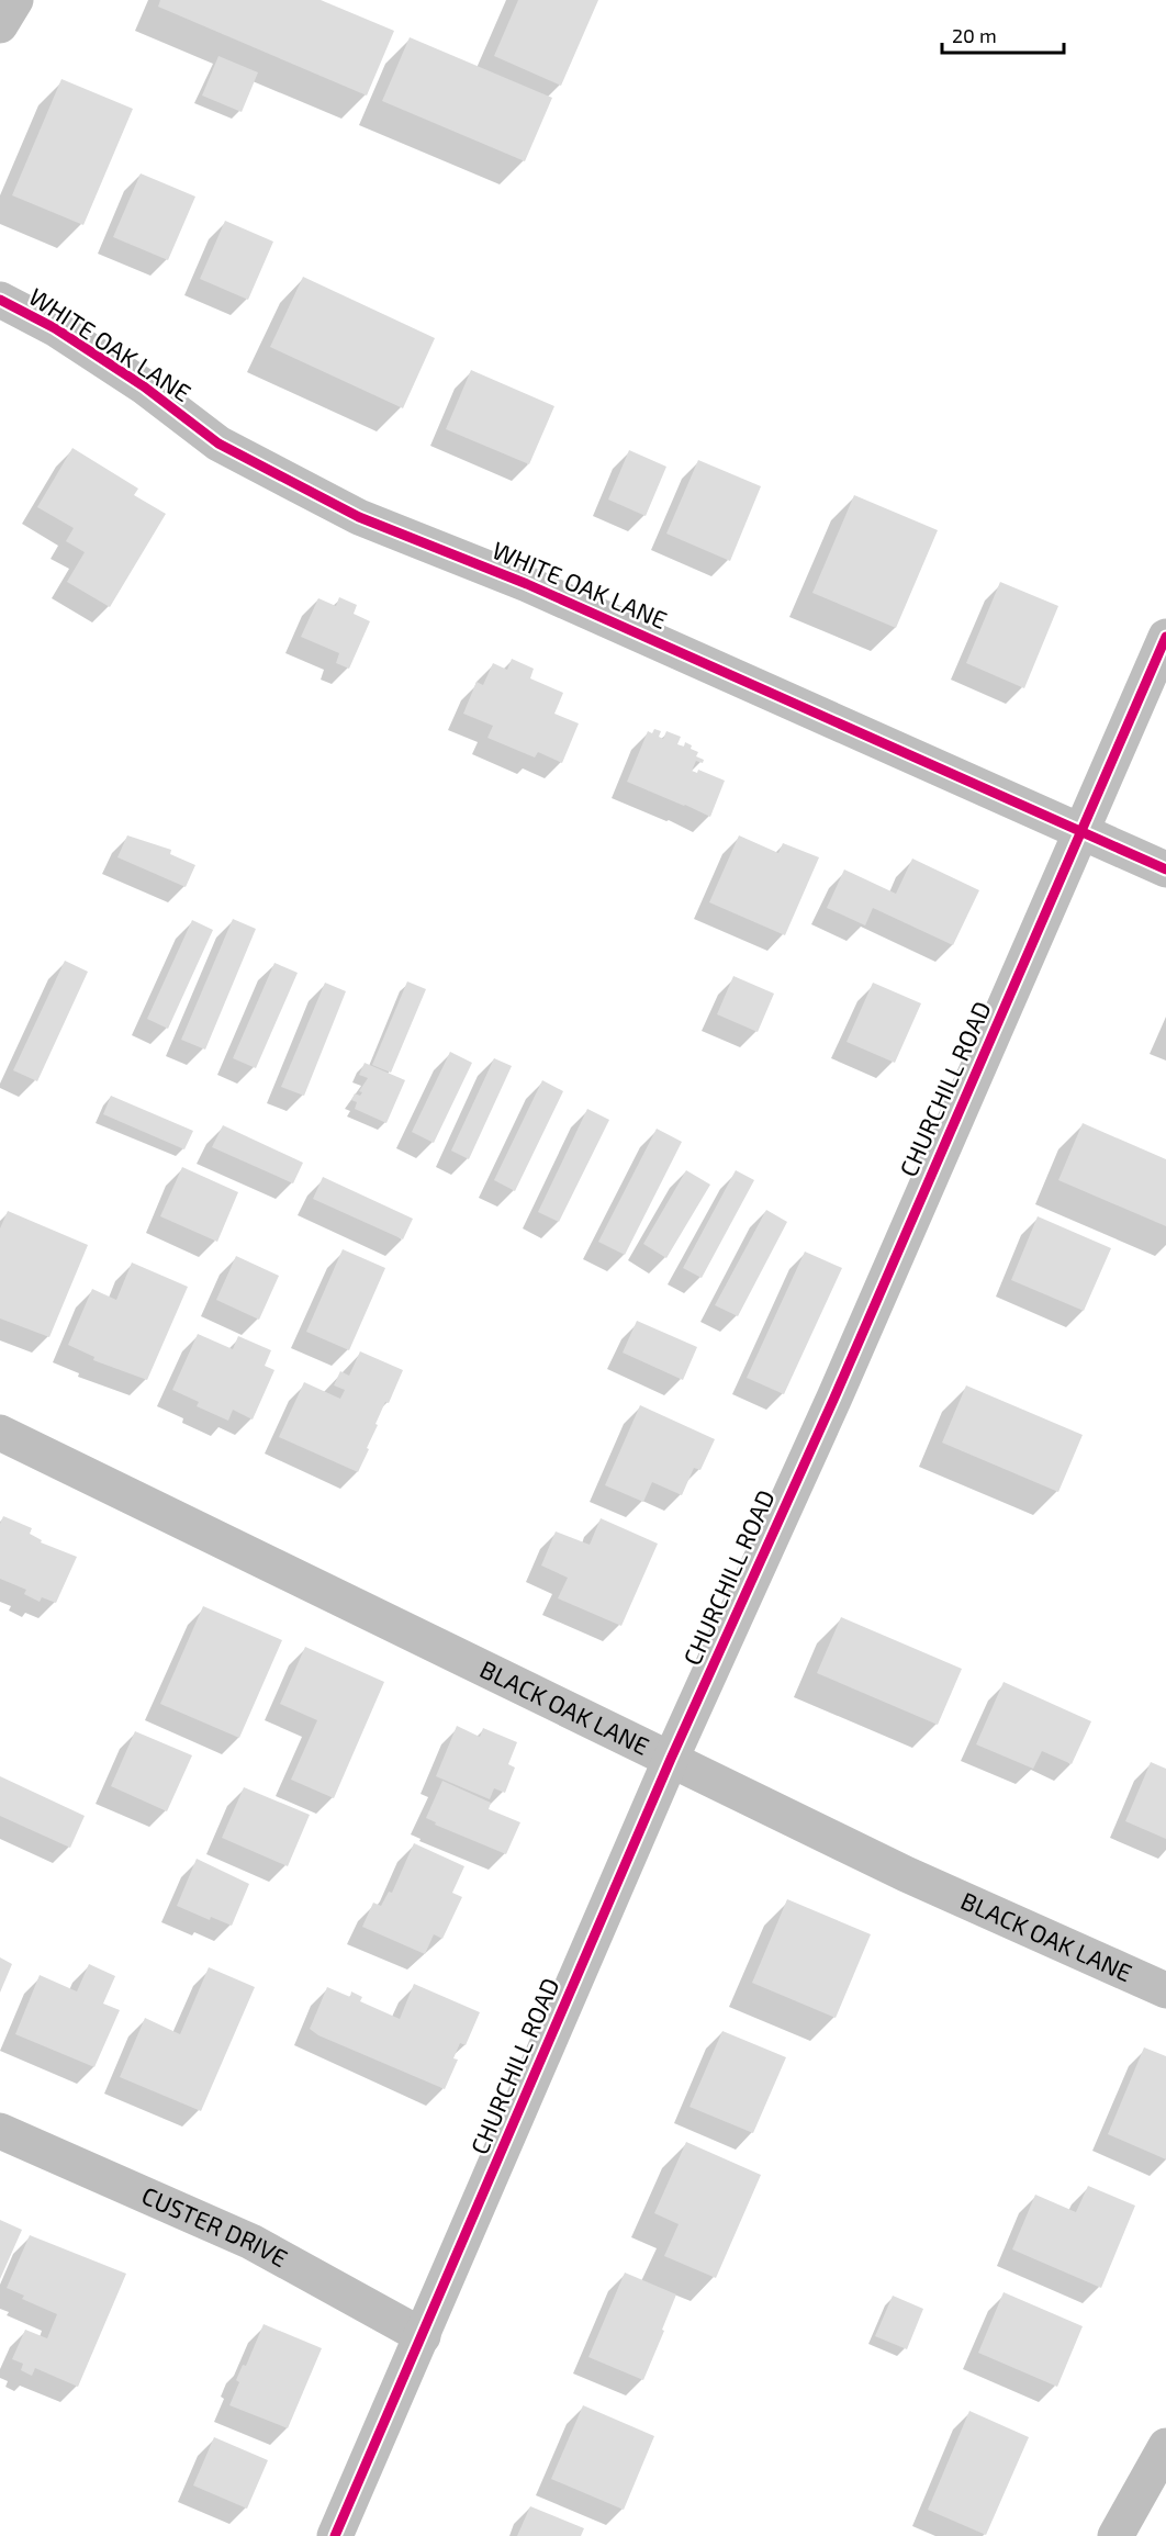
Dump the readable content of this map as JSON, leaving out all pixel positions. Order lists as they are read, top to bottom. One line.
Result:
{"streets":{"street":["WHITE OAK LANE","CHURCHILL ROAD","BLACK OAK LANE","CUSTER DRIVE"]},"crossings":[["WHITE OAK LANE","CHURCHILL ROAD"],["CHURCHILL ROAD","BLACK OAK LANE"],["CHURCHILL ROAD","CUSTER DRIVE"]],"scale_bar":"20 m"}
